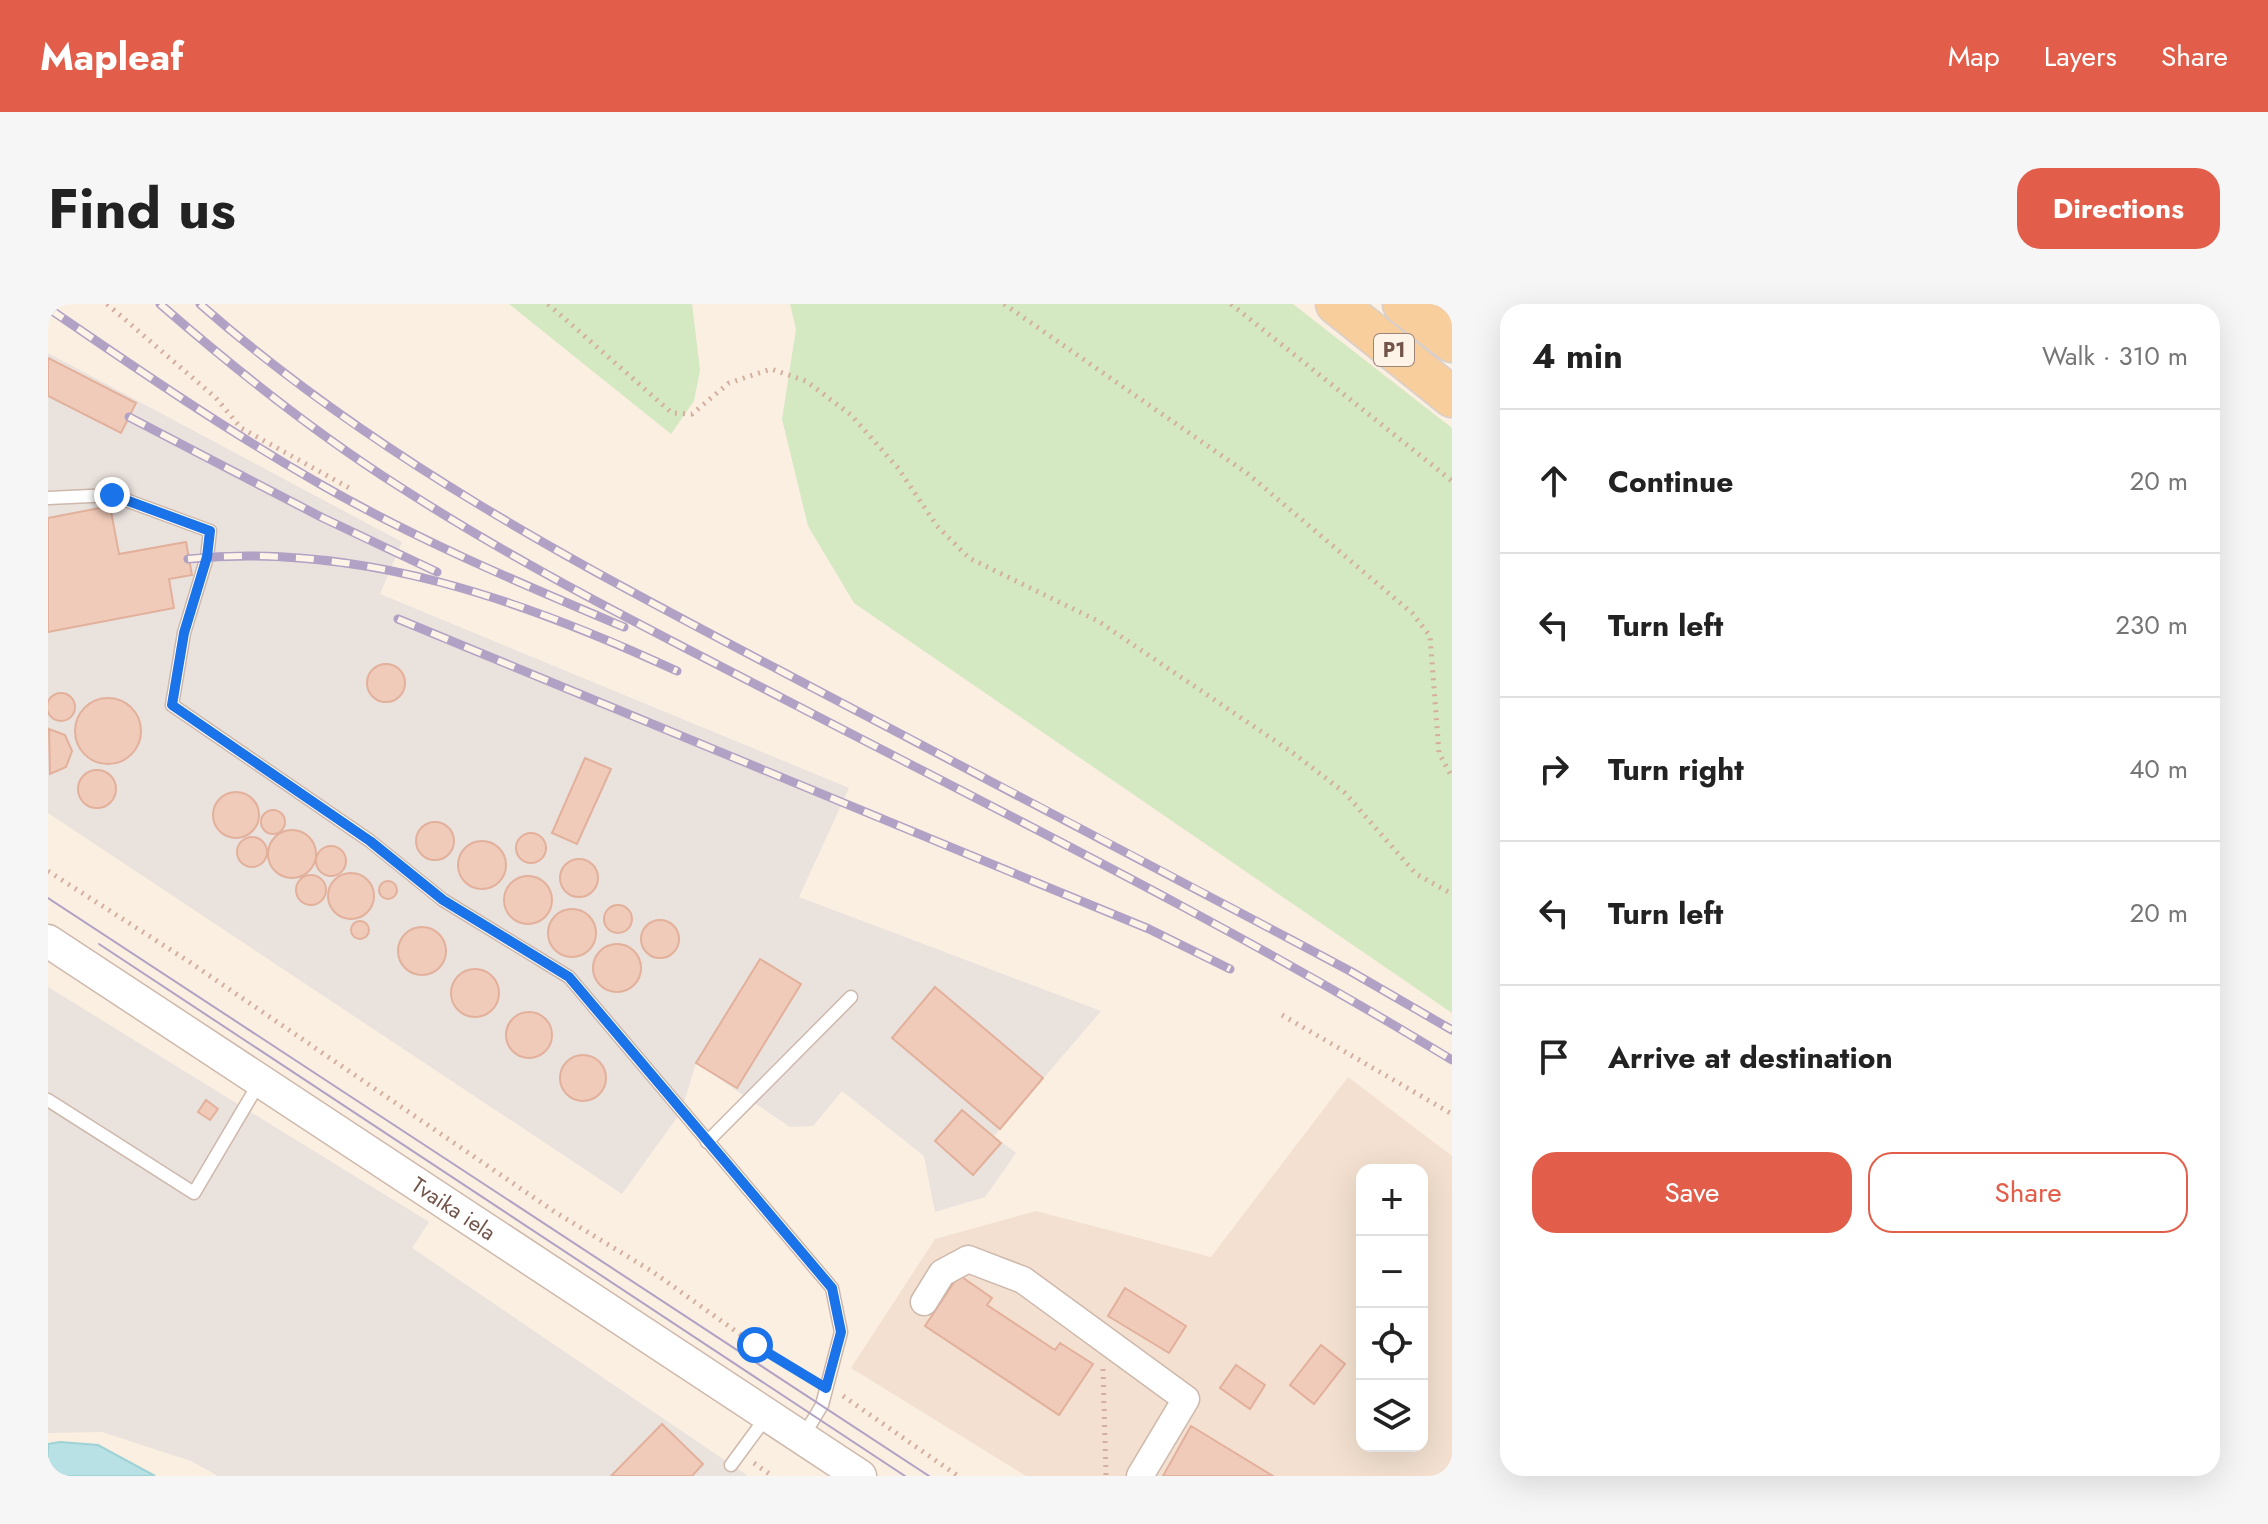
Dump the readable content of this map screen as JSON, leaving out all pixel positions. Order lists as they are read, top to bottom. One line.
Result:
{"streets":{"main road":["P1"],"street":["Tvaika iela"]},"page":{"header":"Mapleaf","nav":["Map","Layers","Share"],"title":"Find us","buttons":["Directions",["Save","Share"]],"heading":["4 min","Walk · 310 m"],"list":[["Continue","20 m"],["Turn left","230 m"],["Turn right","40 m"],["Turn left","20 m"],"Arrive at destination"],"map_buttons":["+","−"]}}
